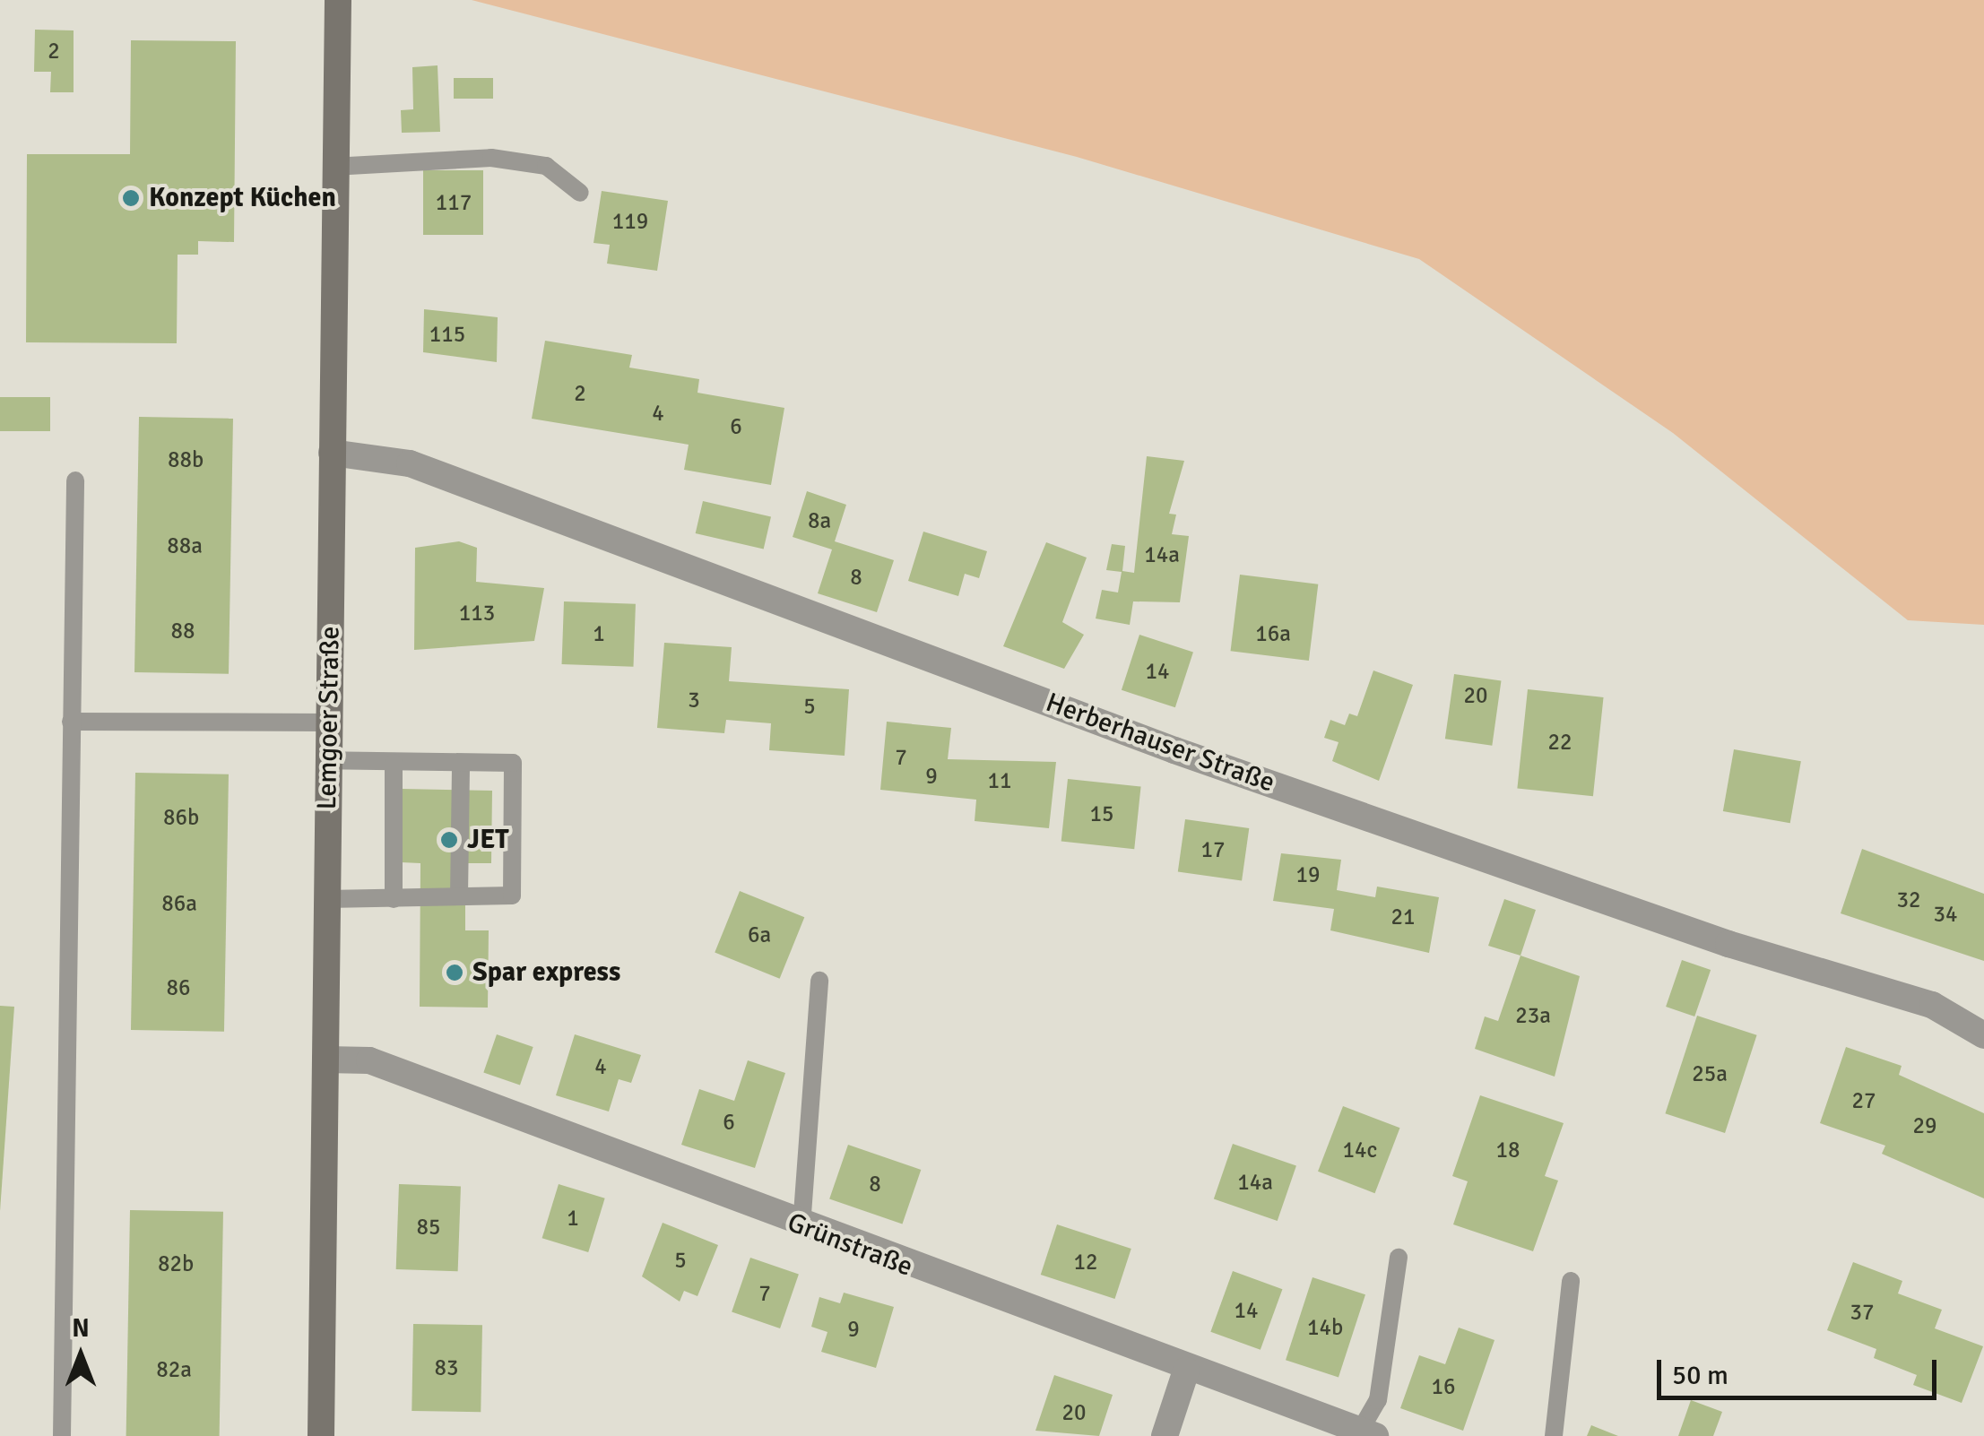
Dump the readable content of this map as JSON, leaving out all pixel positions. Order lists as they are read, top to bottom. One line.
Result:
{"streets":{"main road":["Lemgoer Straße"],"street":["Herberhauser Straße","Grünstraße"]},"crossings":[["Lemgoer Straße","Herberhauser Straße"],["Lemgoer Straße","Grünstraße"]],"places":["Konzept Küchen","JET","Spar express"],"house_numbers":["2","117","119","115","2","4","6","88b","8a","88a","14a","8","113","88","1","16a","14","20","3","5","22","7","9","11","15","86b","17","19","32","86a","34","21","6a","86","23a","4","25a","27","6","29","14c","18","14a","8","1","85","5","12","82b","7","14","37","14b","9","83","82a","16","20"],"scale_bar":"50 m","north":"top"}
